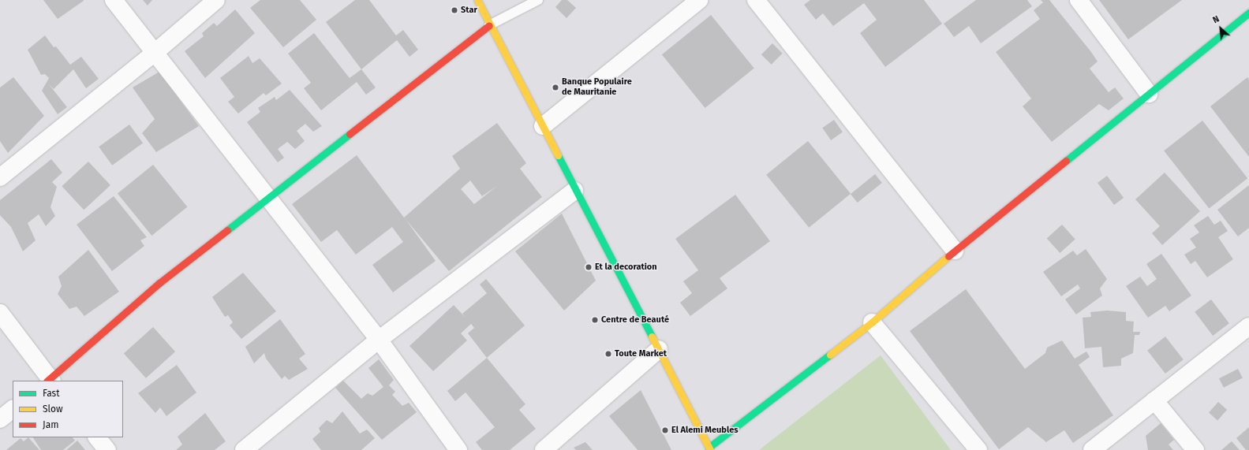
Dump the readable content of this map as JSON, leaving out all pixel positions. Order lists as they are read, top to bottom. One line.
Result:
{"places":["Star","Banque Populaire de Mauritanie","Et la decoration","Centre de Beauté","Toute Market","El Alemi Meubles"],"legend":["Fast","Slow","Jam"],"north":"top left"}
